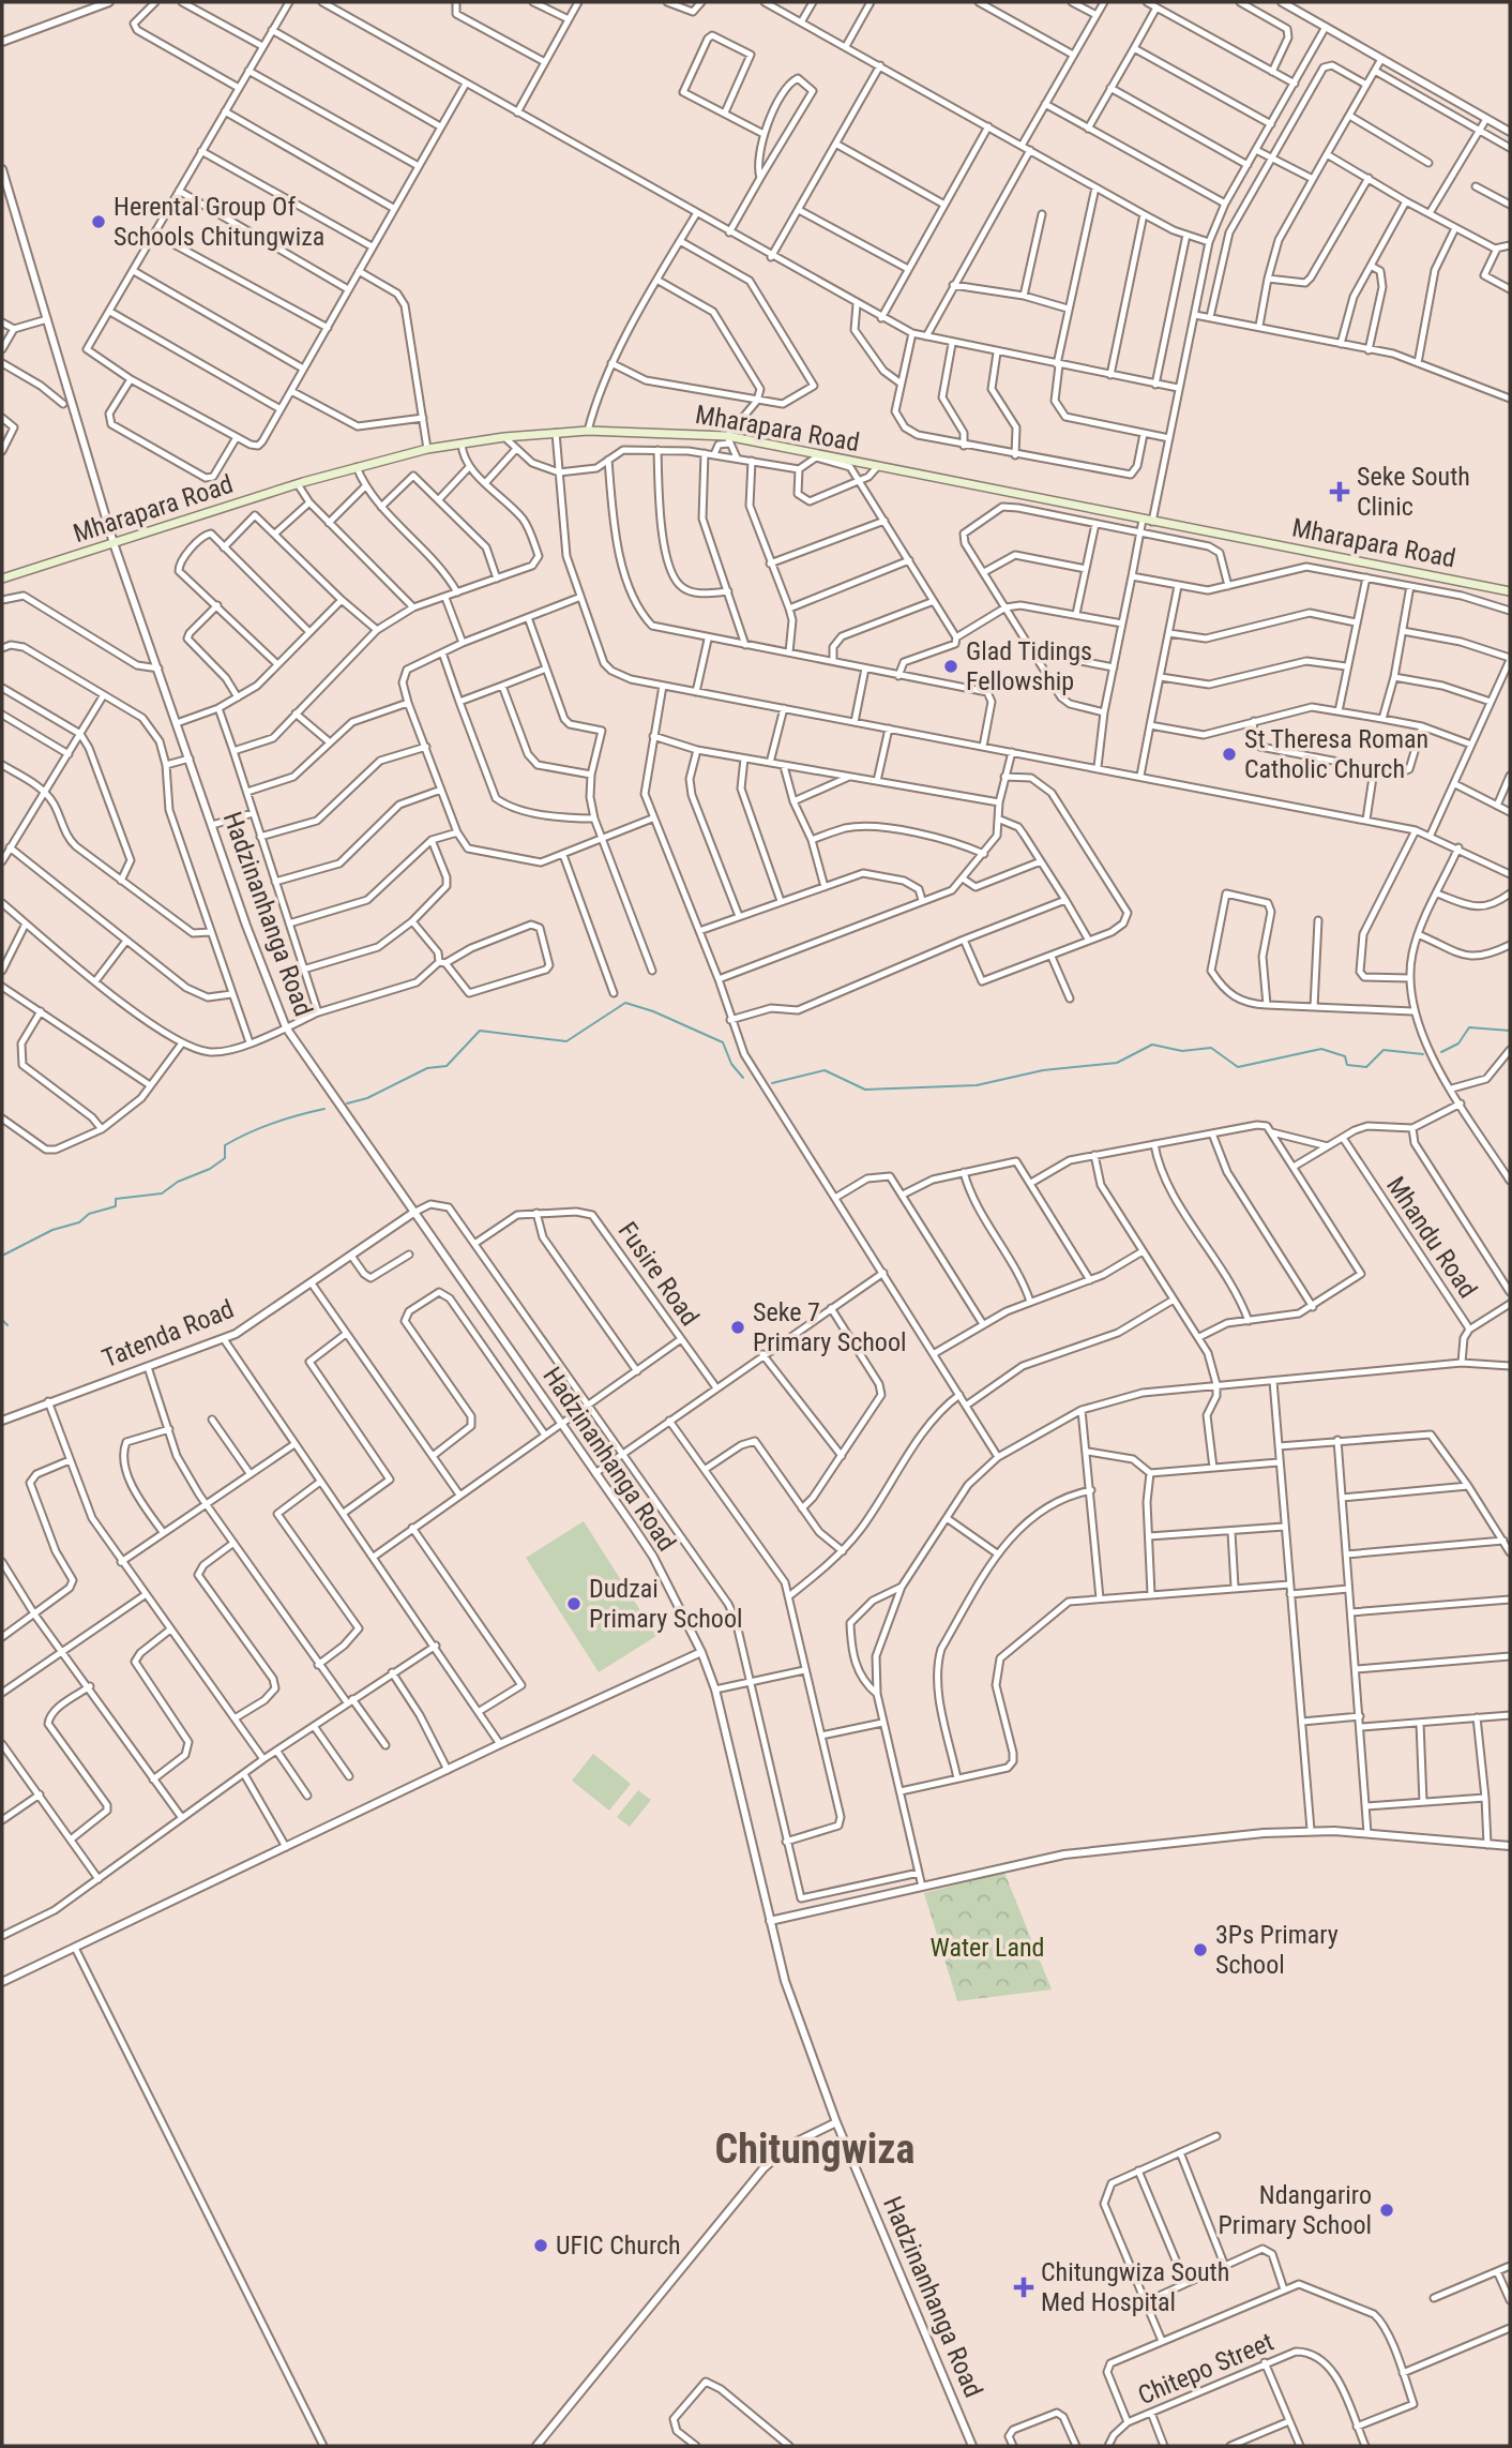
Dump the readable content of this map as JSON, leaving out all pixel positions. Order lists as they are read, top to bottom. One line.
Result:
{"streets":{"main road":["Mharapara Road"],"street":["Hadzinanhanga Road","Mhandu Road","Fusire Road","Tatenda Road","Chitepo Street"]},"crossings":[["Mharapara Road","Hadzinanhanga Road"],["Hadzinanhanga Road","Tatenda Road"]],"districts":["Chitungwiza"],"parks":["Water Land"],"places":{"other":["Herental Group Of Schools Chitungwiza","Glad Tidings Fellowship","St Theresa Roman Catholic Church","Seke 7 Primary School","Dudzai Primary School","3Ps Primary School","Ndangariro Primary School","UFIC Church"],"health":["Seke South Clinic","Chitungwiza South Med Hospital"]}}
